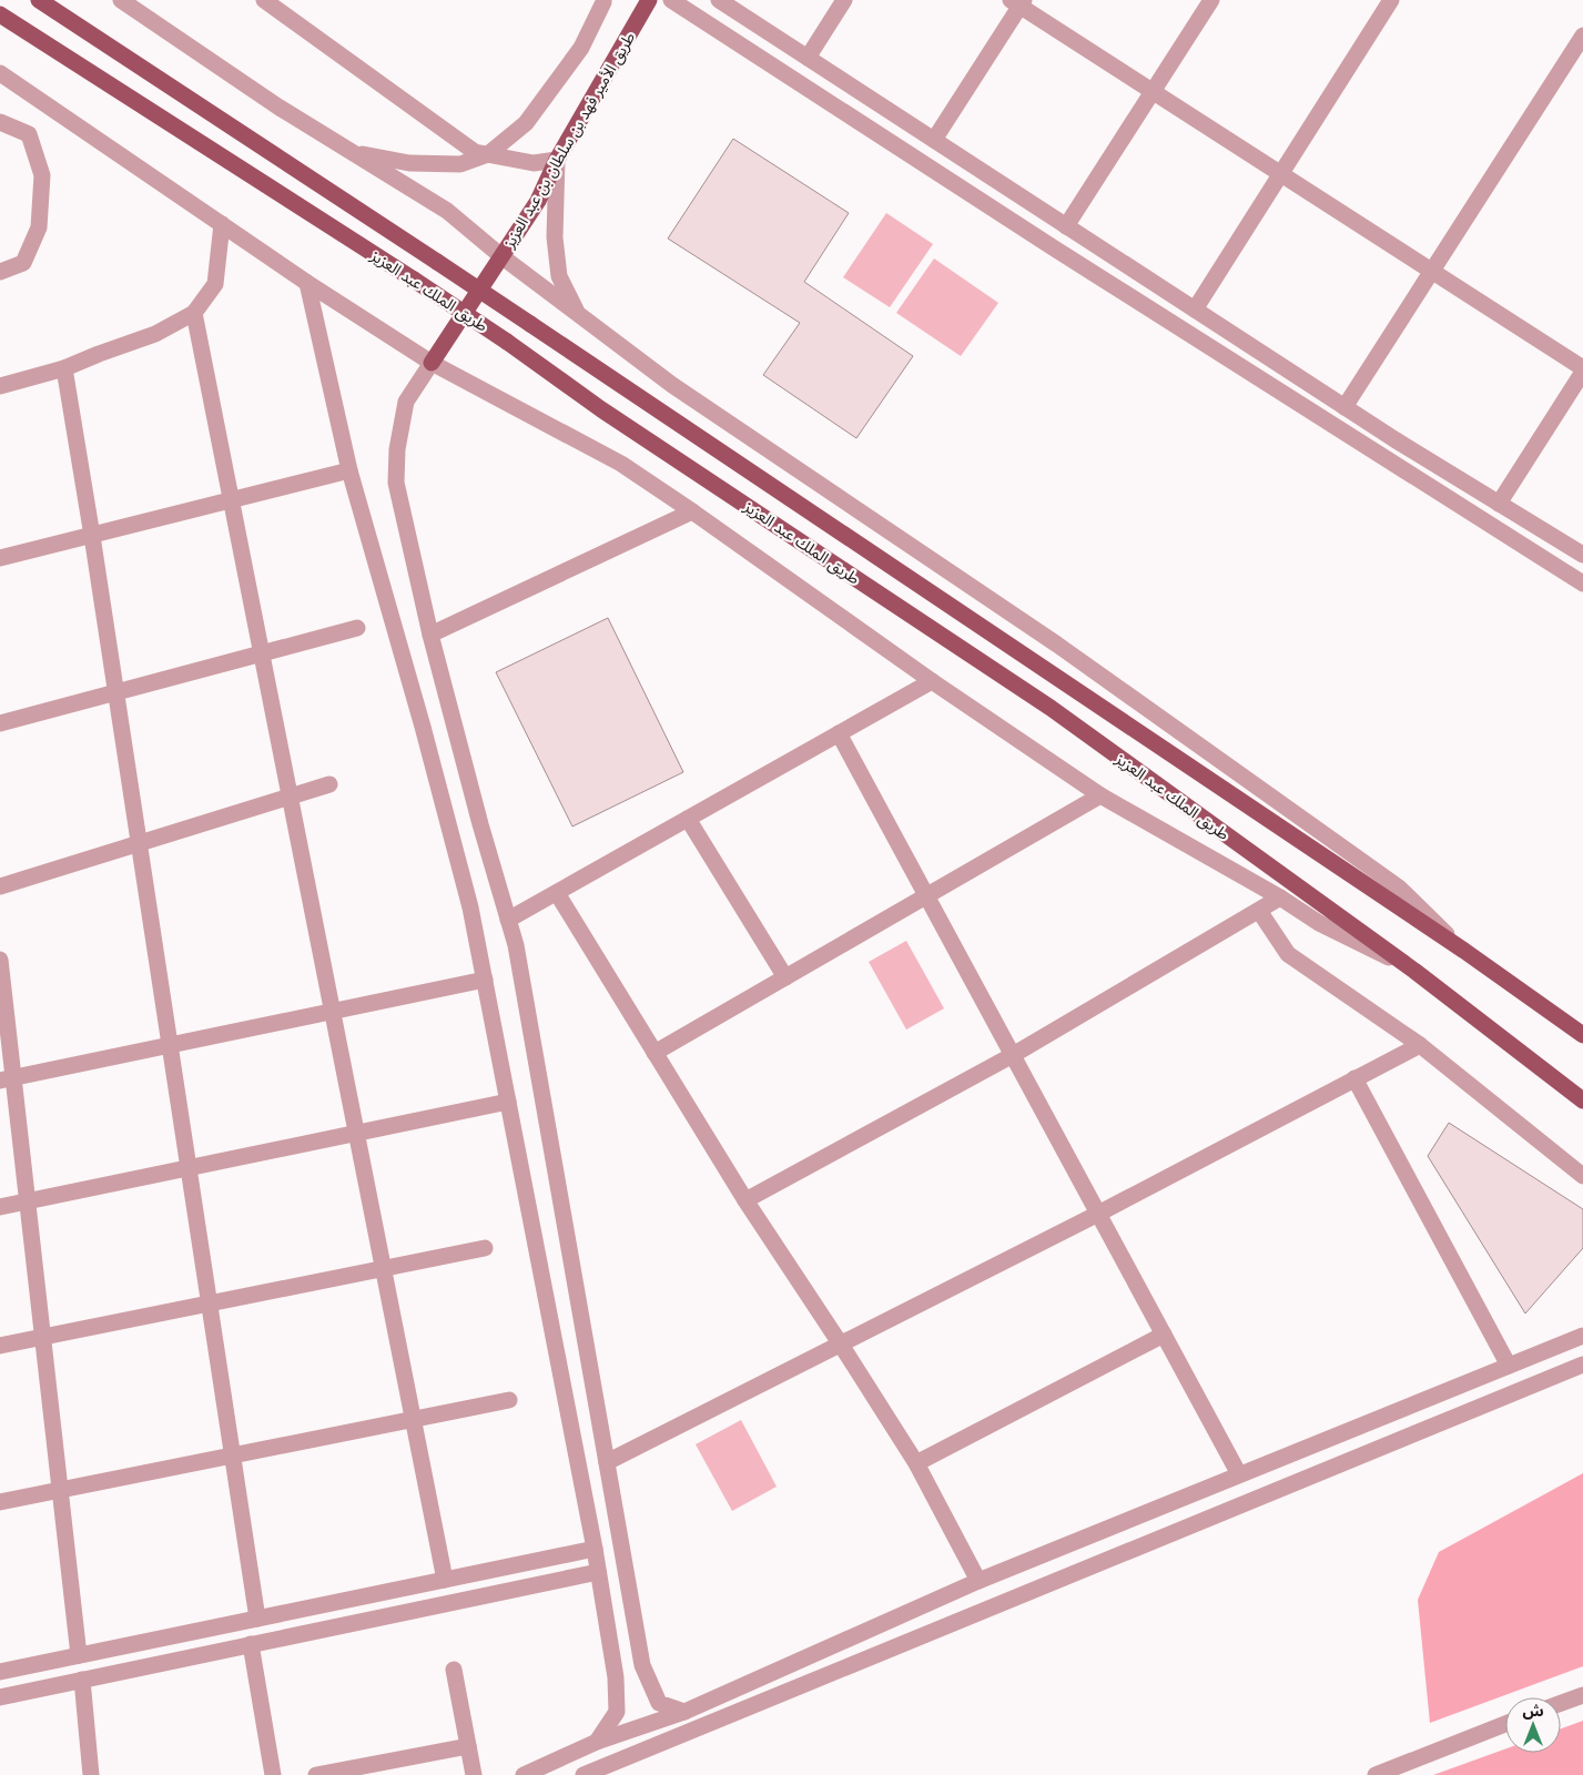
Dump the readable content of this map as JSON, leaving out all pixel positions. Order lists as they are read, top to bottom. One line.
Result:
{"streets":{"main road":["طريق الأمير فهد بن سلطان بن عبد العزيز","طريق الملك عبد العزيز"]},"north":"top"}
